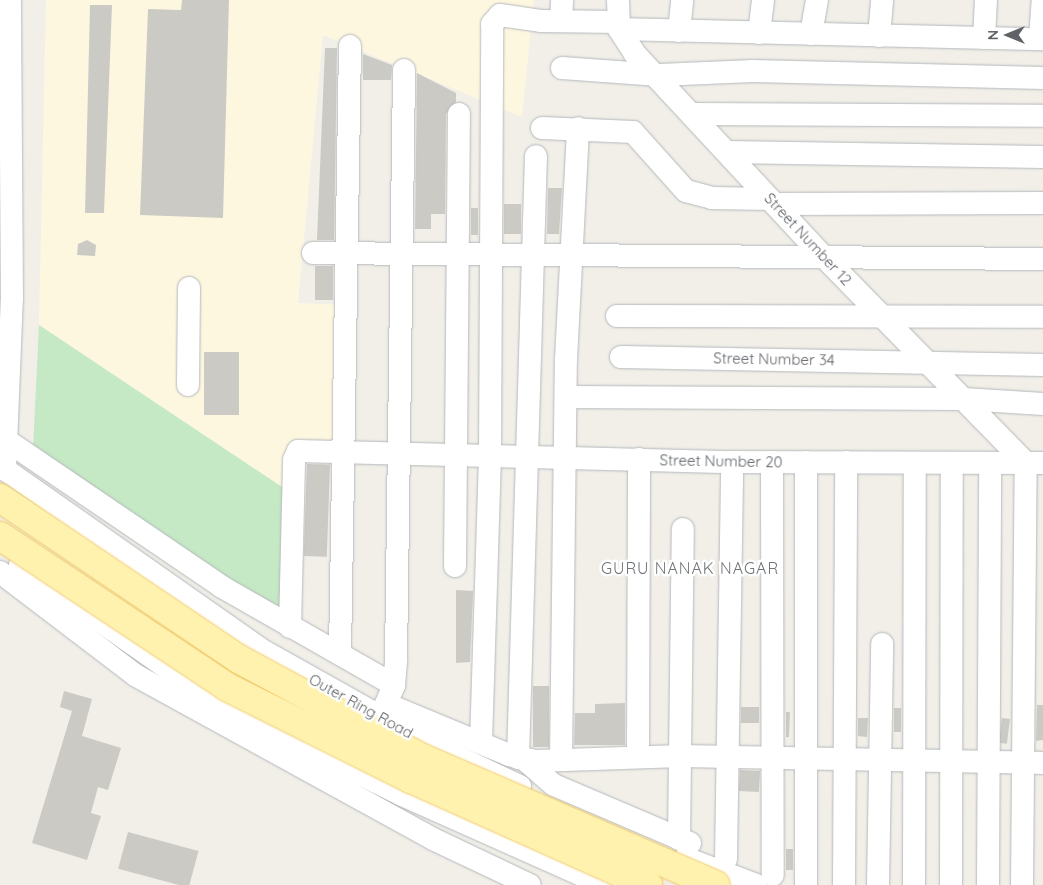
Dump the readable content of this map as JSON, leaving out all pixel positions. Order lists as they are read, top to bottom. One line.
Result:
{"streets":{"main road":["Outer Ring Road"],"street":["Street Number 12","Street Number 34","Street Number 20"]},"crossings":[["Street Number 12","Street Number 34"],["Street Number 12","Street Number 20"]],"districts":["GURU NANAK NAGAR"],"north":"left"}
